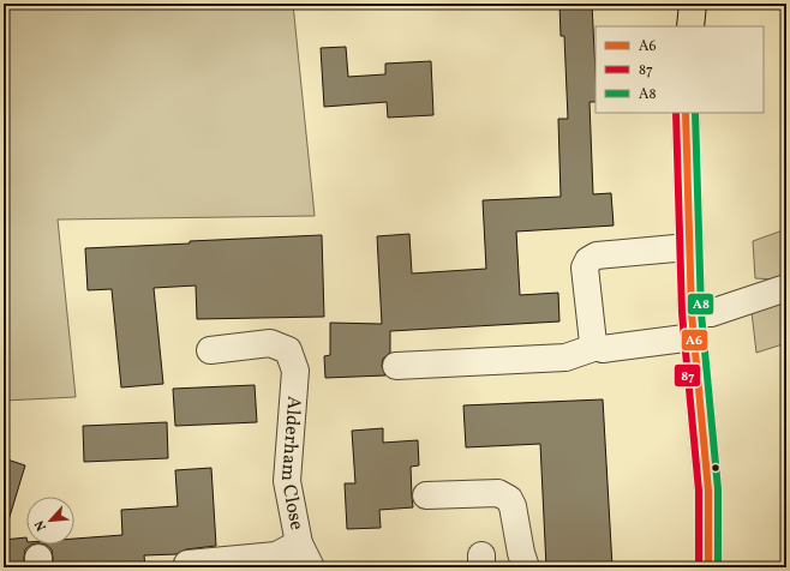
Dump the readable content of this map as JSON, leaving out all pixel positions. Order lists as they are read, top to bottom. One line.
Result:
{"streets":{"street":["Alderham Close"]},"lines":["transit line A6","transit line 87","transit line A8"],"legend":["A6","87","A8"],"north":"bottom left"}
